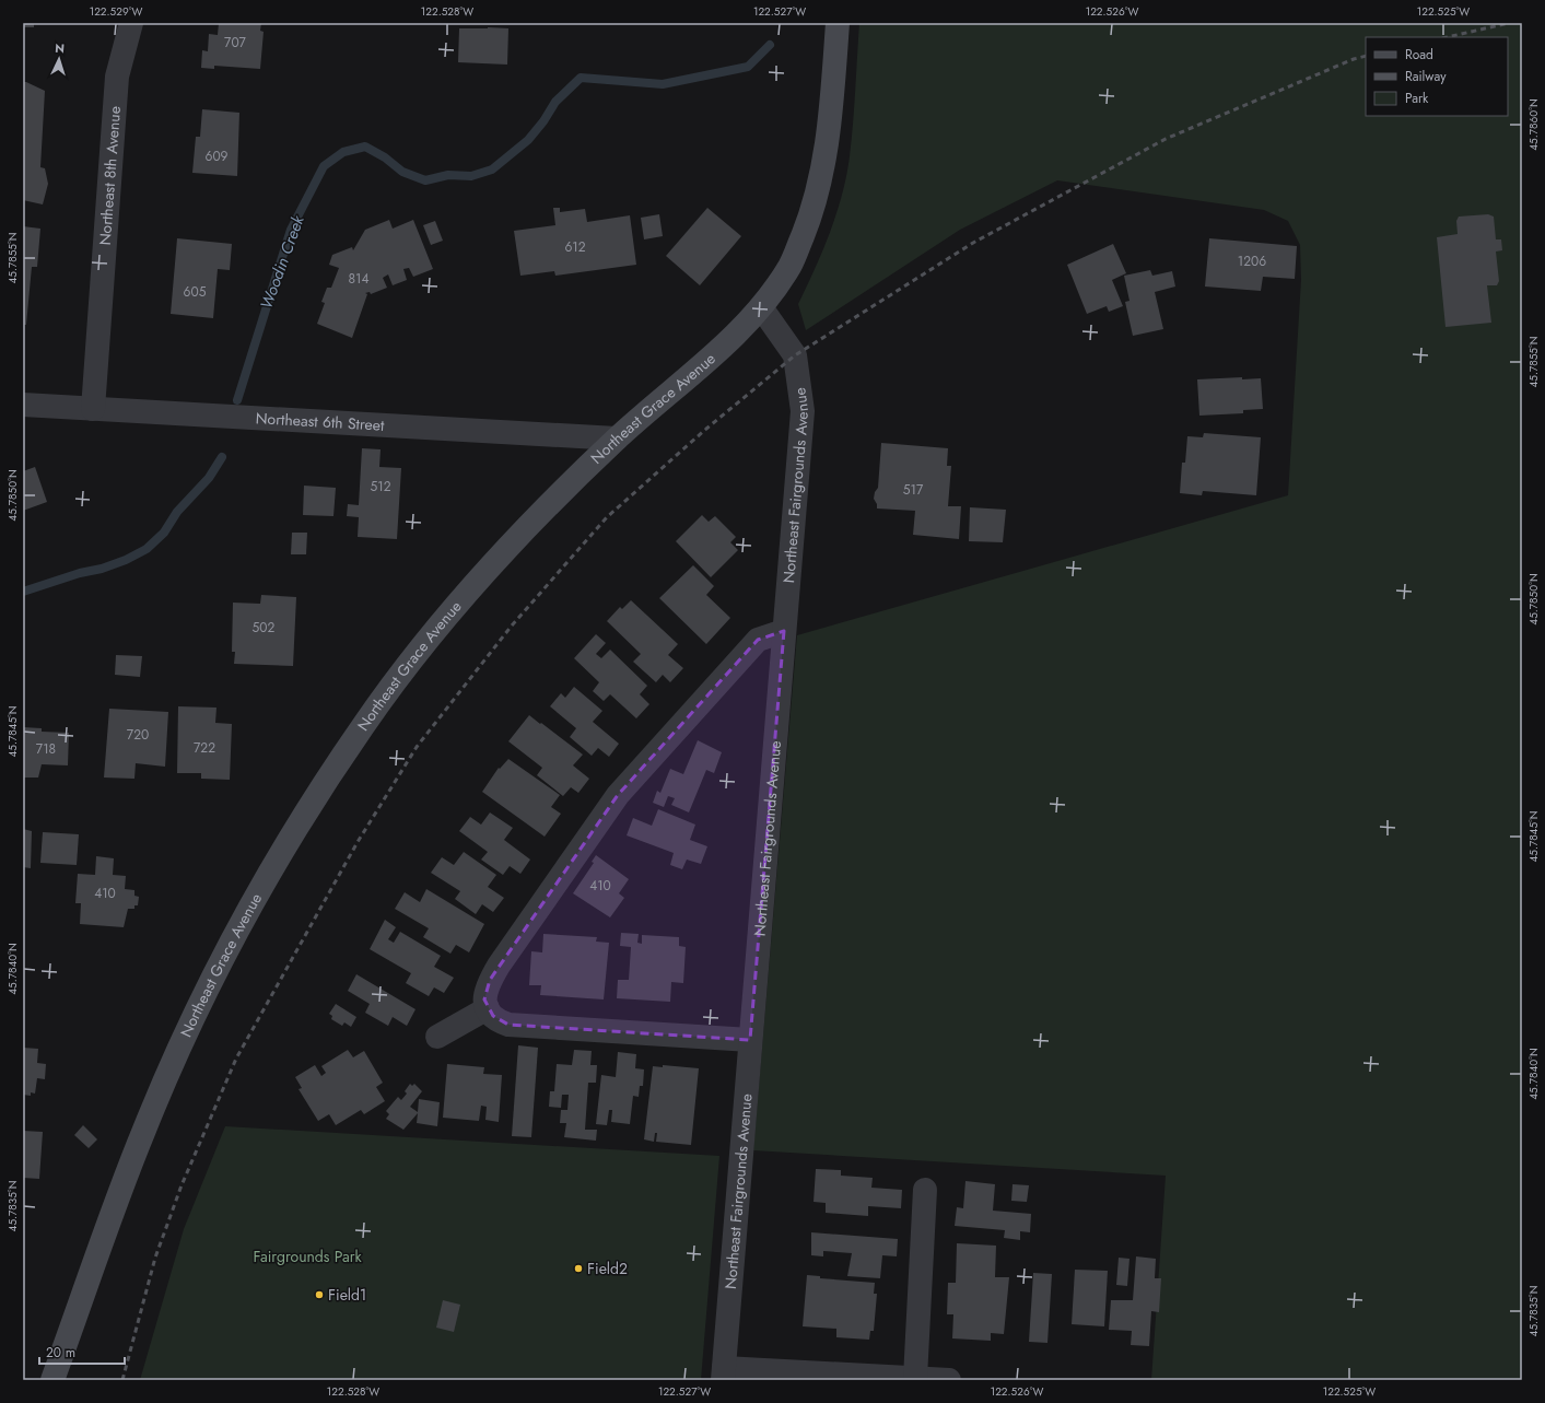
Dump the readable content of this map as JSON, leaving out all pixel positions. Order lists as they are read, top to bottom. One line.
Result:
{"streets":{"main road":["Northeast Grace Avenue"],"street":["Northeast 8th Avenue","Northeast 6th Street","Northeast Fairgrounds Avenue"]},"crossings":[["Northeast 8th Avenue","Northeast 6th Street"],["Northeast Grace Avenue","Northeast 6th Street"],["Northeast Grace Avenue","Northeast Fairgrounds Avenue"]],"water":["Woodin Creek"],"parks":["Fairgrounds Park"],"places":["Field2","Field1"],"house_numbers":["707","609","612","1206","814","605","512","517","502","720","722","718","410","410"],"legend":["Road","Railway","Park"],"scale_bar":"20 m","north":"top","coordinates":["122.529°W","122.528°W","122.527°W","122.526°W","122.525°W","45.7860°N","45.7855°N","45.7850°N","45.7845°N","45.7840°N","45.7835°N"]}
